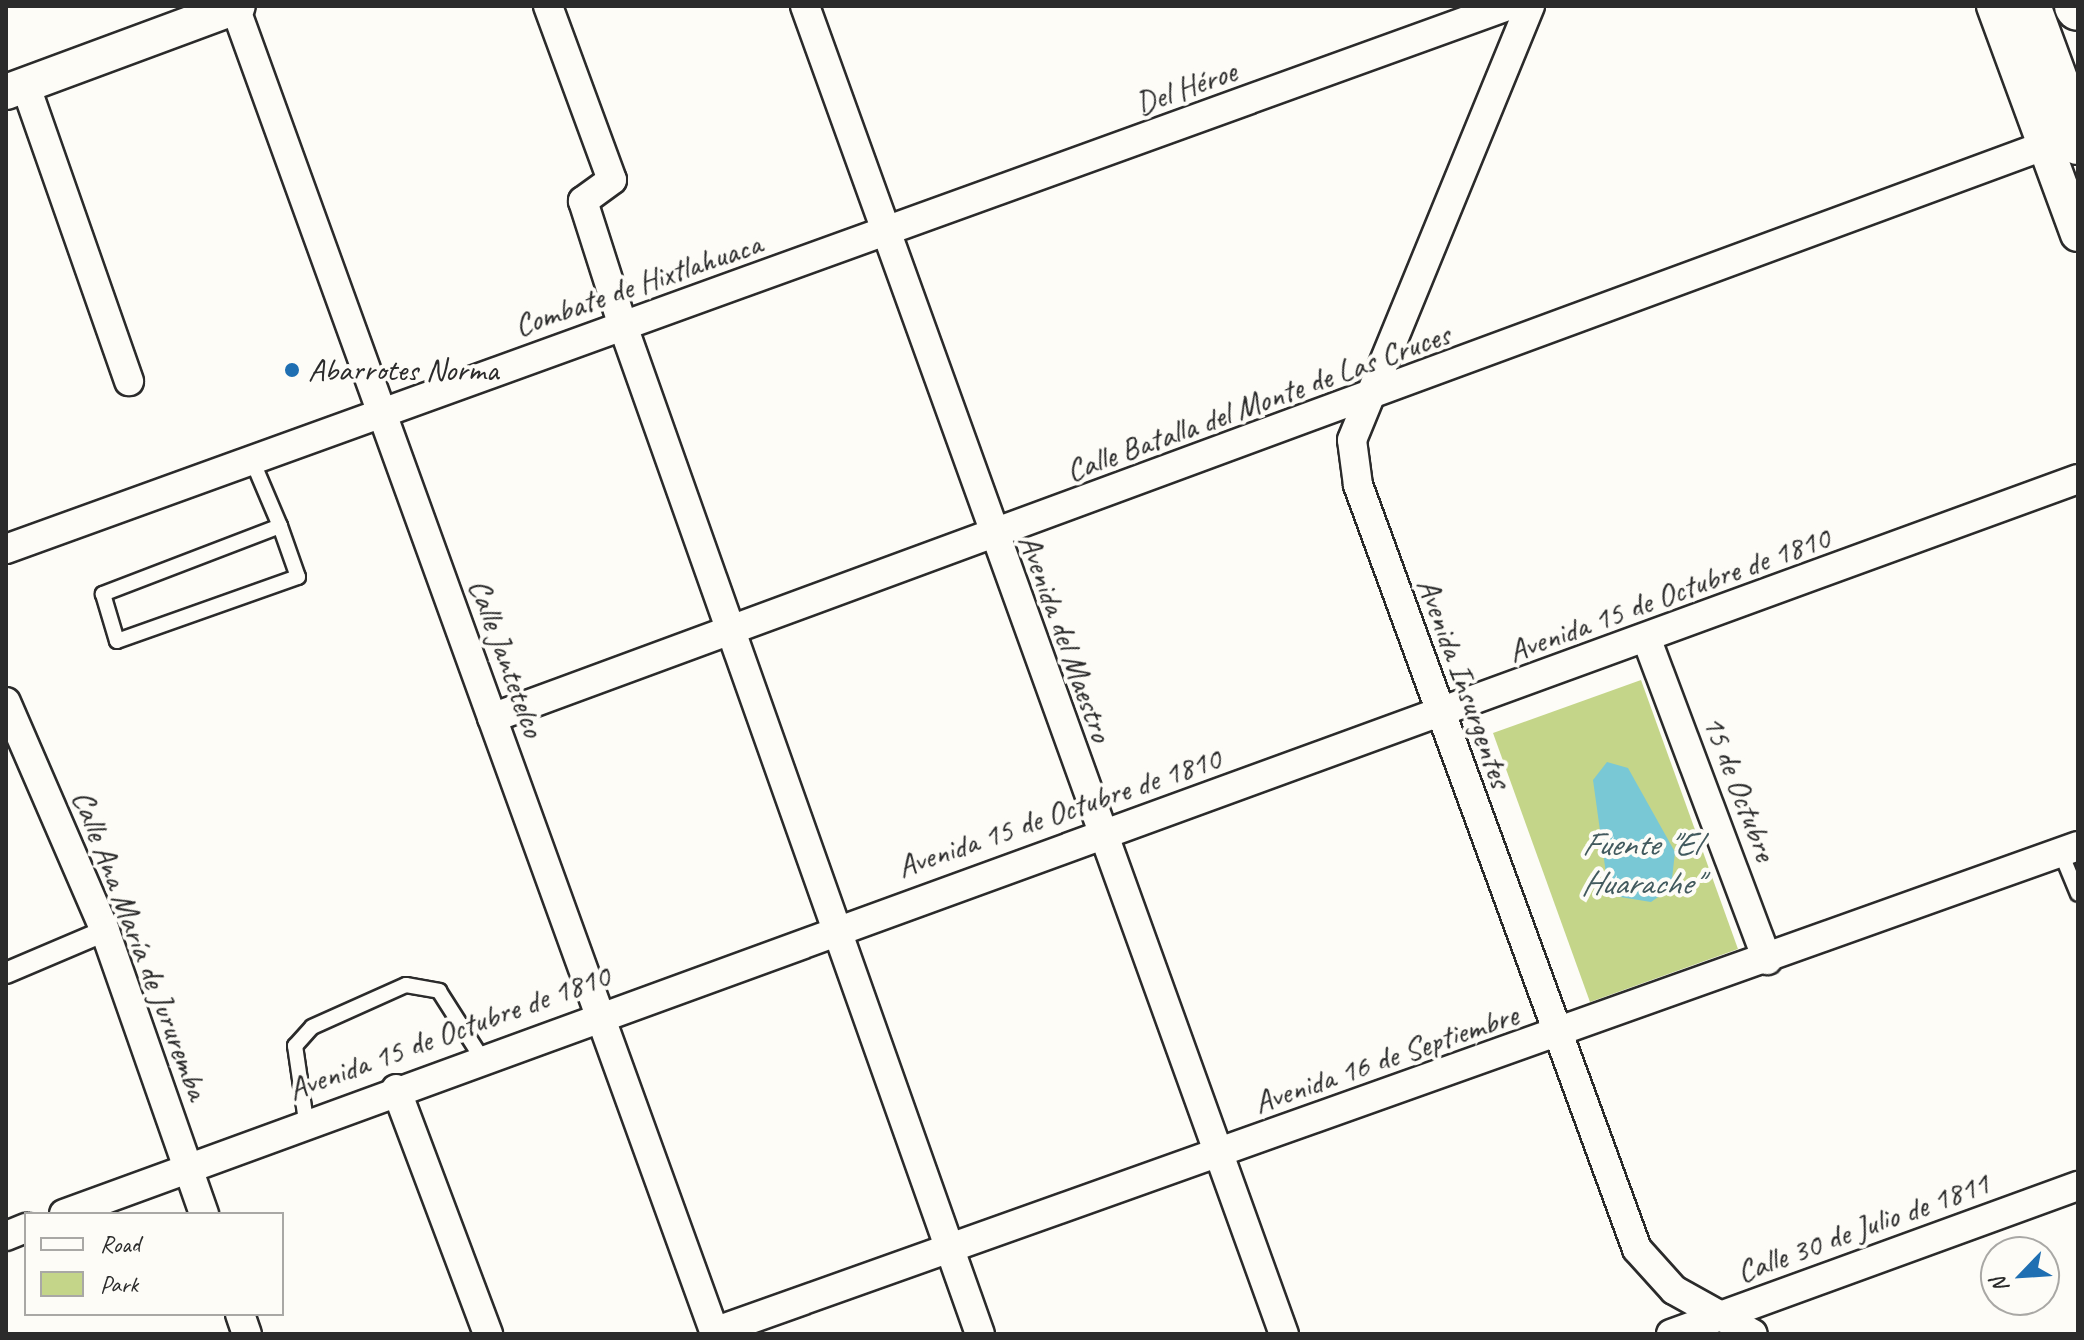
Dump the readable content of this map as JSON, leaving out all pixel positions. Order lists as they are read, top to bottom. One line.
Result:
{"streets":{"street":["Del Héroe","Combate de Hixtlahuaca","Calle Batalla del Monte de Las Cruces","Avenida 15 de Octubre de 1810","Avenida del Maestro","Calle Jantetelco","Avenida Insurgentes","15 de Octubre","Calle Ana María de Jururemba","Avenida 16 de Septiembre","Calle 30 de Julio de 1811"]},"crossings":[["Del Héroe","Combate de Hixtlahuaca"],["Del Héroe","Avenida del Maestro"],["Combate de Hixtlahuaca","Avenida del Maestro"],["Combate de Hixtlahuaca","Calle Jantetelco"],["Calle Batalla del Monte de Las Cruces","Avenida del Maestro"],["Calle Batalla del Monte de Las Cruces","Calle Jantetelco"],["Calle Batalla del Monte de Las Cruces","Avenida Insurgentes"],["Avenida 15 de Octubre de 1810","Avenida del Maestro"],["Avenida 15 de Octubre de 1810","Calle Jantetelco"],["Avenida 15 de Octubre de 1810","Avenida Insurgentes"],["Avenida 15 de Octubre de 1810","15 de Octubre"],["Avenida 15 de Octubre de 1810","Calle Ana María de Jururemba"],["Avenida del Maestro","Avenida 16 de Septiembre"],["Calle Jantetelco","Avenida 16 de Septiembre"],["Avenida Insurgentes","Avenida 16 de Septiembre"],["Avenida Insurgentes","Calle 30 de Julio de 1811"],["15 de Octubre","Avenida 16 de Septiembre"]],"water":["Fuente \"El Huarache\""],"places":["Abarrotes Norma"],"legend":["Road","Park"],"north":"bottom left"}
